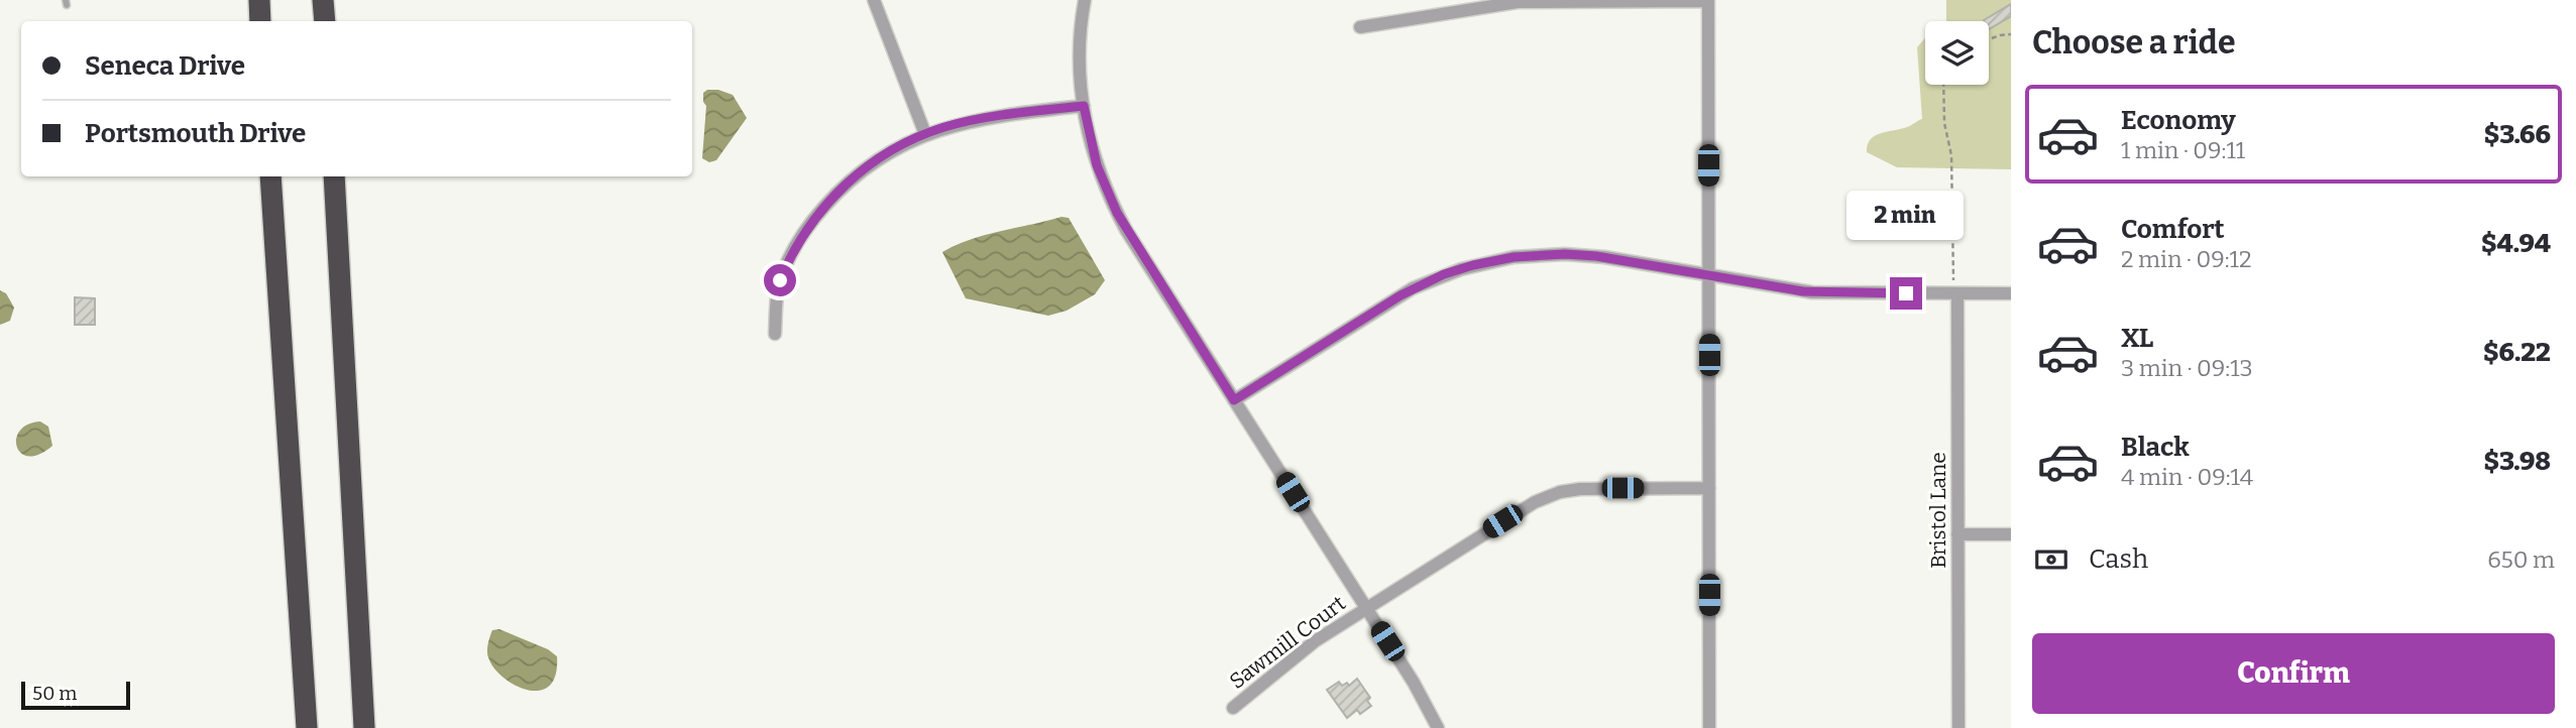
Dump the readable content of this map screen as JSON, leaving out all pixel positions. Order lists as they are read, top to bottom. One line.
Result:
{"streets":{"street":["Bristol Lane","Sawmill Court"]},"scale_bar":"50 m","page":{"heading":"Choose a ride","banner":["Seneca Drive","Portsmouth Drive"],"list":[{"name":"Economy","note":"1 min · 09:11","value":"$3.66"},{"name":"Comfort","note":"2 min · 09:12","value":"$4.94"},{"name":"XL","note":"3 min · 09:13","value":"$6.22"},{"name":"Black","note":"4 min · 09:14","value":"$3.98"}],"bubble":"2 min","pay":["Cash","650 m"],"buttons":"Confirm","scale":"50 m"}}
